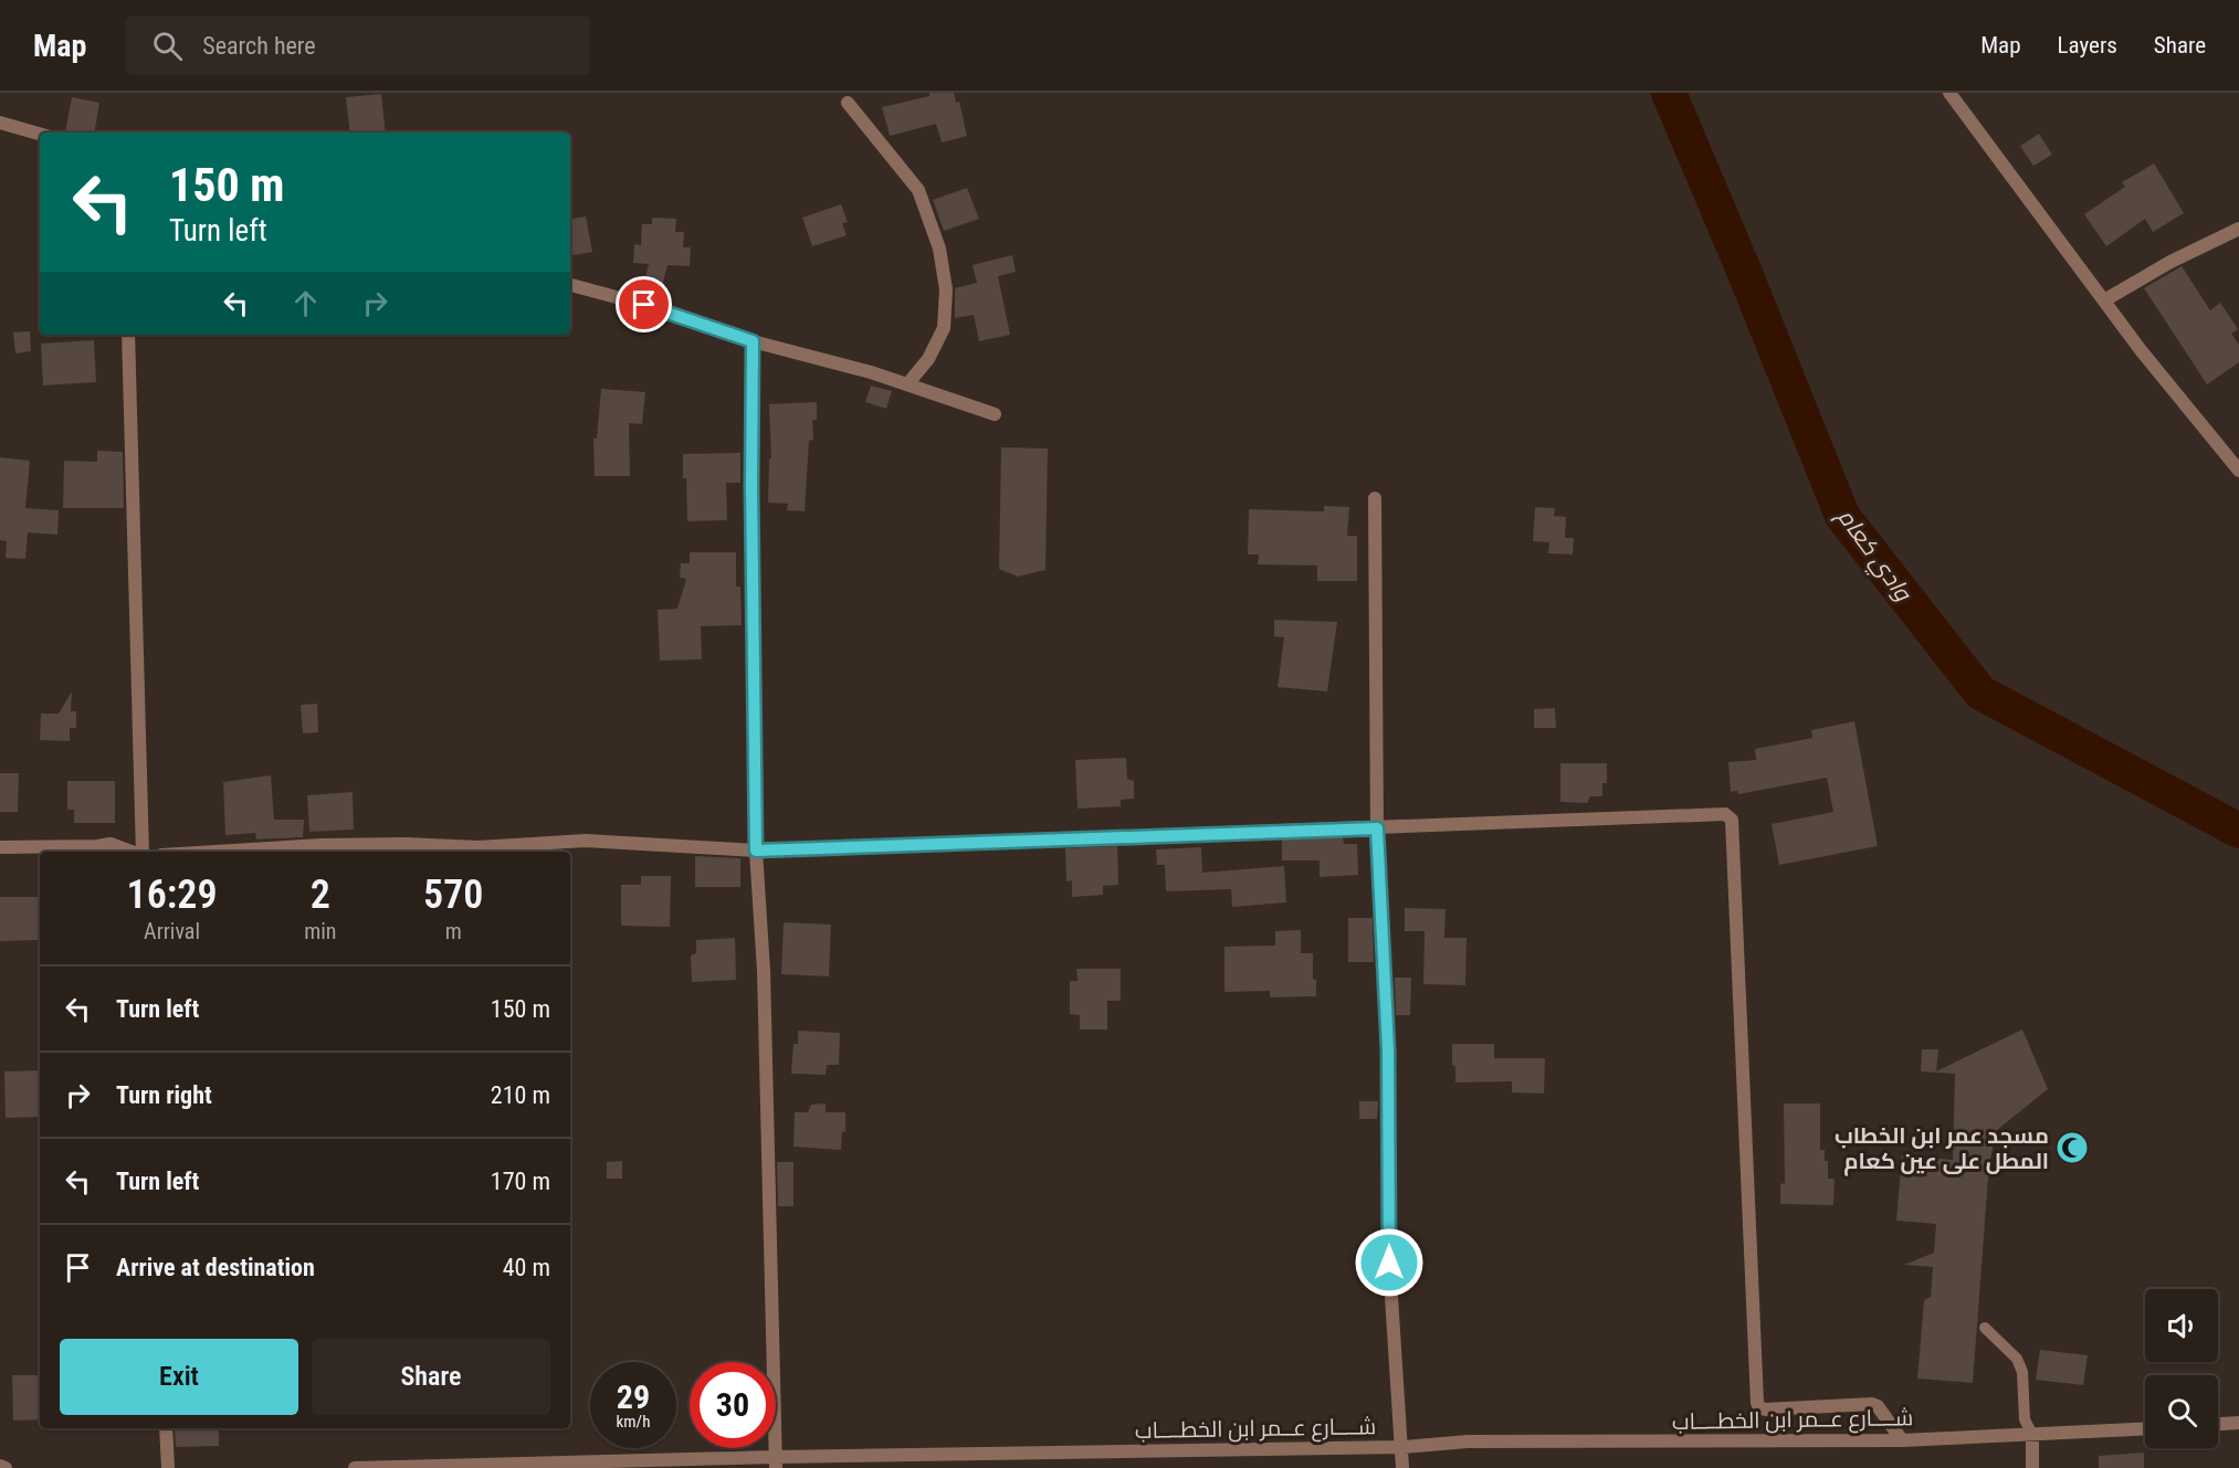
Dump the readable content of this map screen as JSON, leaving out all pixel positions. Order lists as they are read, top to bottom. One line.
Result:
{"streets":{"street":["شــــارع عــمر ابن الخطــــاب"]},"water":["وادي كعام"],"places":{"mosque":["مسجد عمر ابن الخطاب المطل على عين كعام"]},"page":{"header":"Map","search":"Search here","nav":["Map","Layers","Share"],"turn":["150 m","Turn left"],"eta":["16:29","Arrival","2","min","570","m"],"list":[{"name":"Turn left","value":"150 m"},{"name":"Turn right","value":"210 m"},{"name":"Turn left","value":"170 m"},{"name":"Arrive at destination","value":"40 m"}],"buttons":["Exit","Share"],"speed":"29 km/h","limit":"30"}}
